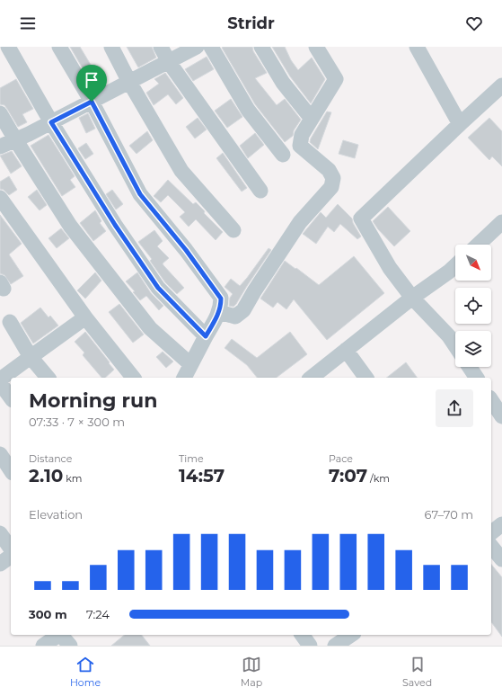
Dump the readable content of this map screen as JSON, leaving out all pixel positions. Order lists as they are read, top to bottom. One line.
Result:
{"north":"bottom right","page":{"header":"Stridr","heading":["Morning run","07:33 · 7 × 300 m"],"stats":[["Distance","2.10 km"],["Time","14:57"],["Pace","7:07 /km"]],"chart":["Elevation","67–70 m"],"list":[{"name":"300 m","note":"7:24"}],"tabs":["Home","Map","Saved"]}}
